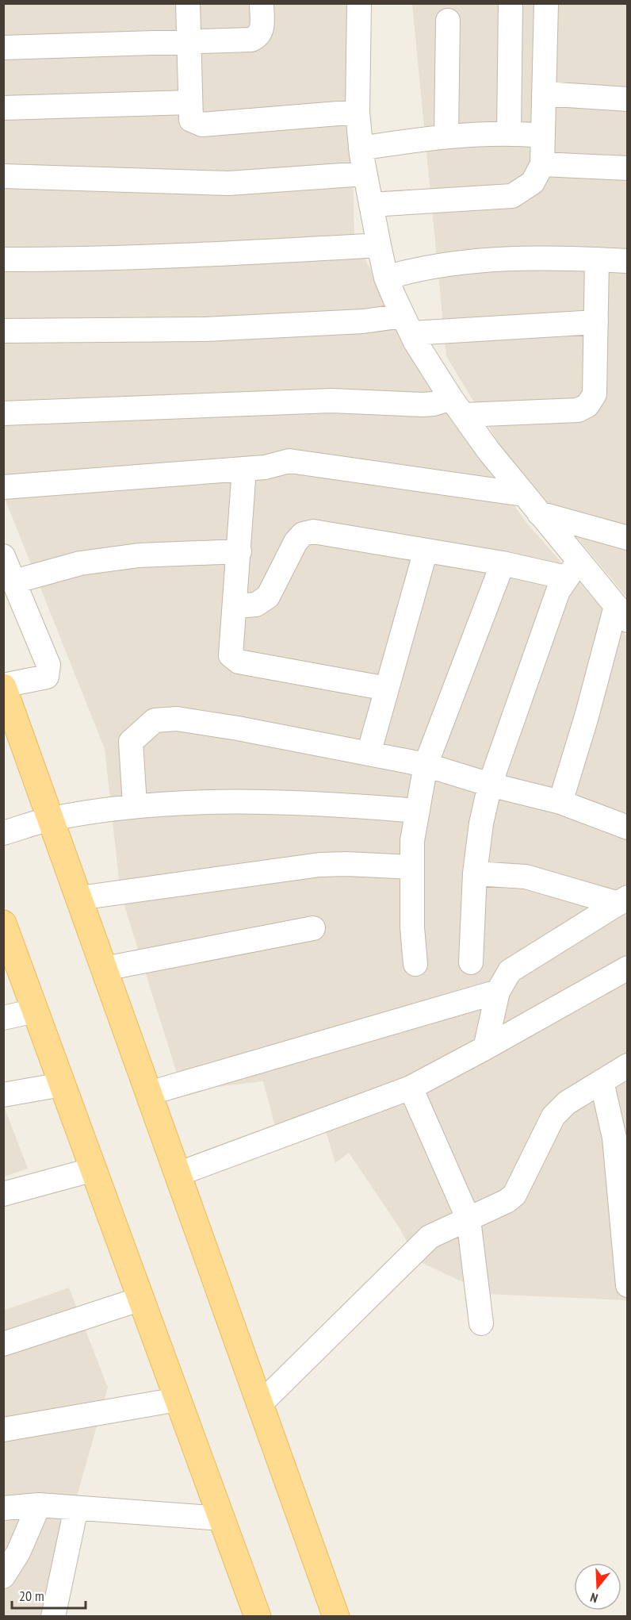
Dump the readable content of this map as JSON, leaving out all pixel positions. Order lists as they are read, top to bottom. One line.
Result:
{"scale_bar":"20 m","north":"bottom"}
